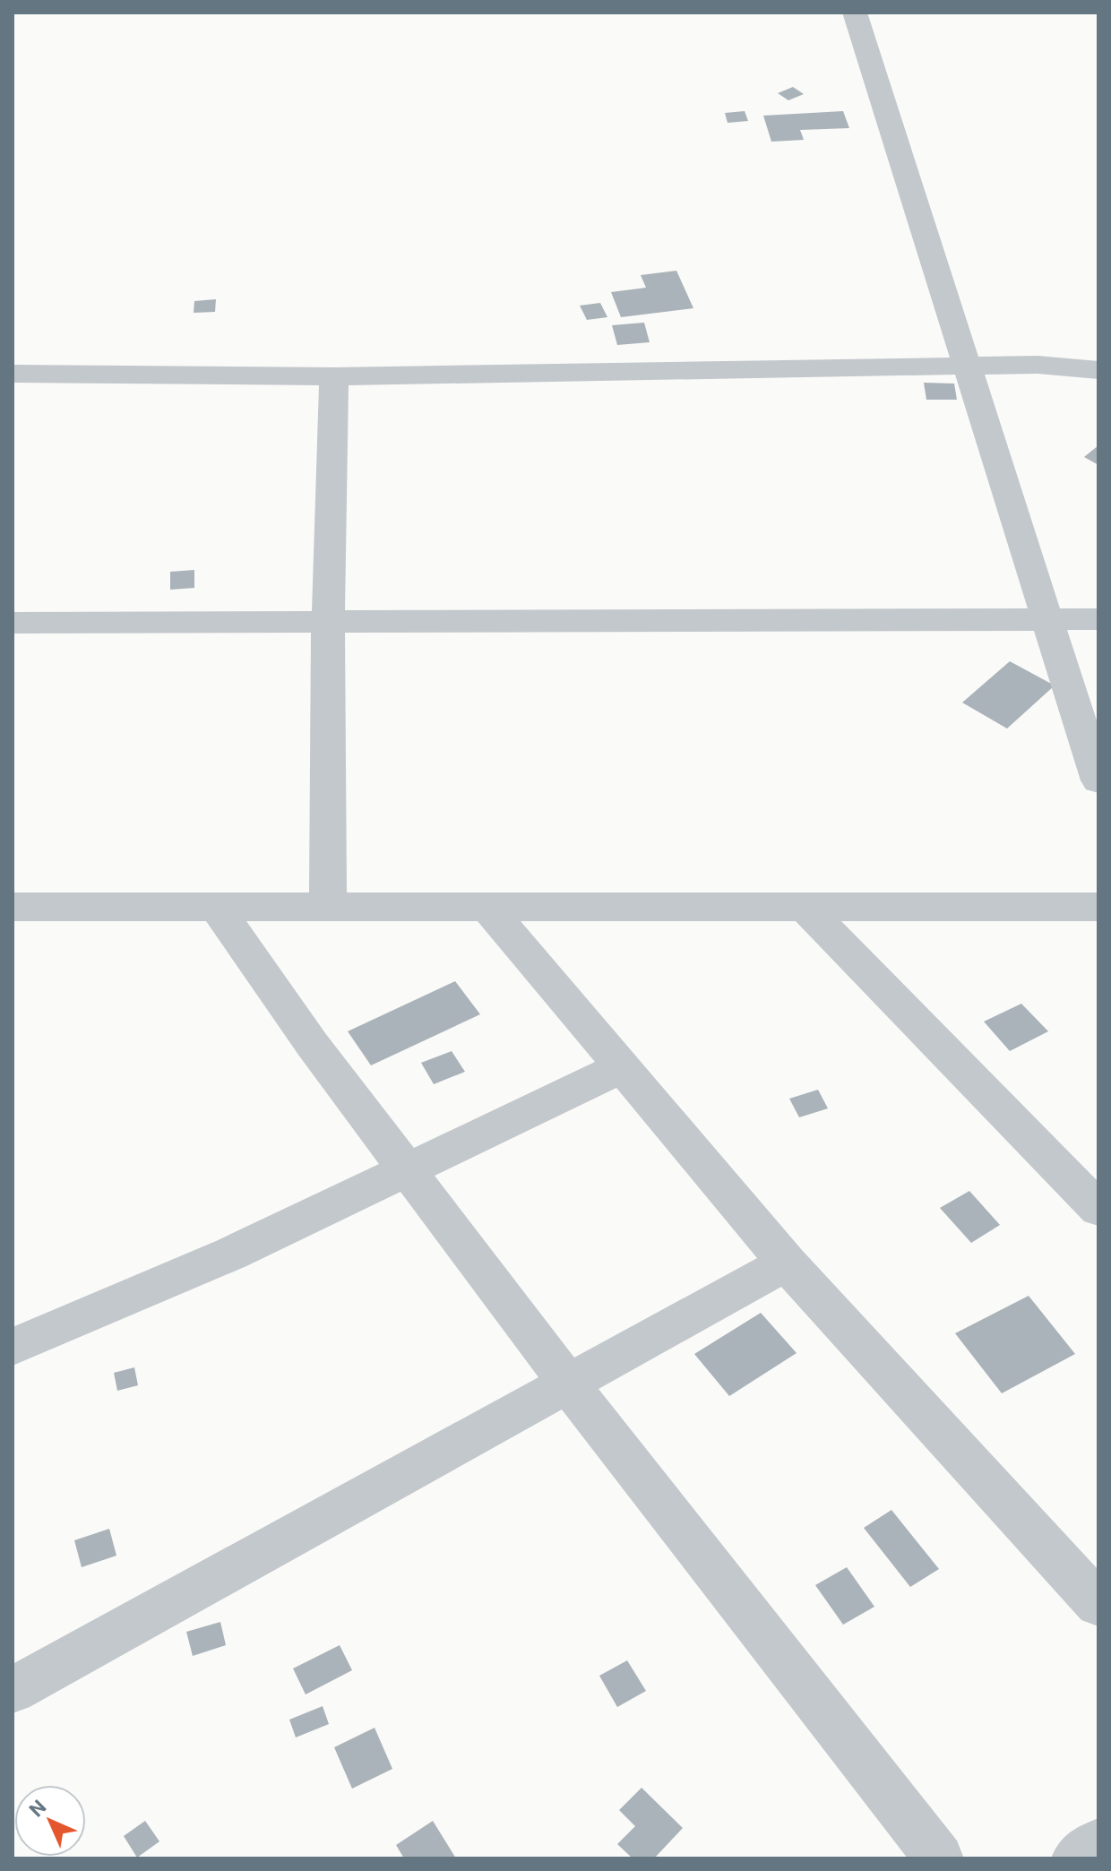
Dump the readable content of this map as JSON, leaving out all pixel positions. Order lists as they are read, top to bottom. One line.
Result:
{"north":"top left"}
